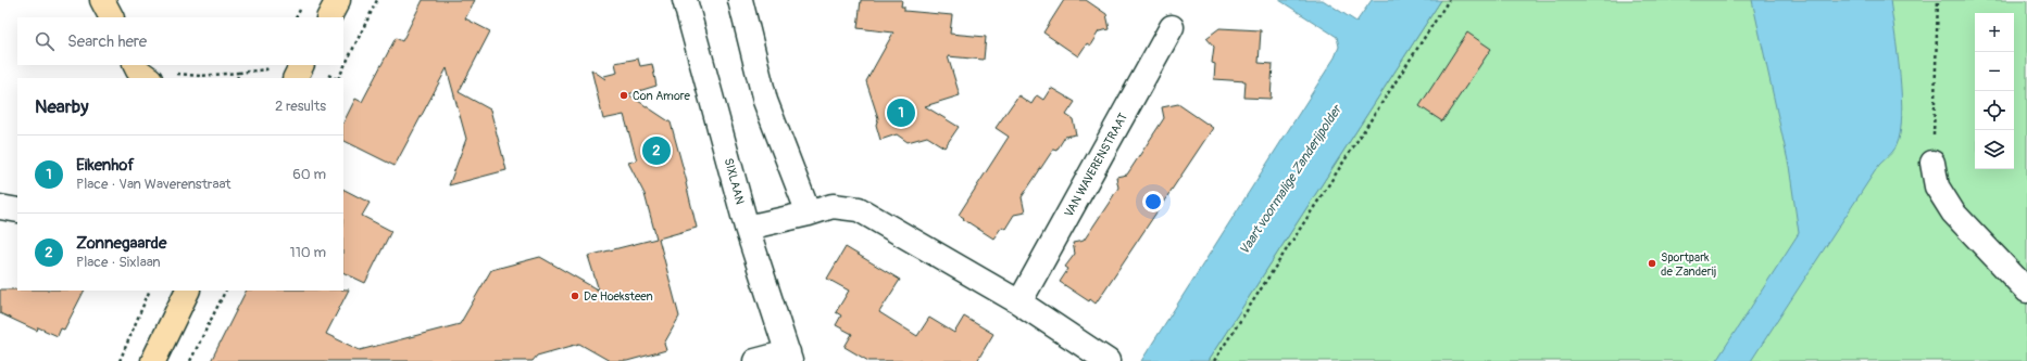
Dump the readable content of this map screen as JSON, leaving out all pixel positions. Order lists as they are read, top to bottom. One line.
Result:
{"streets":{"street":["VAN WAVERENSTRAAT","SIXLAAN"]},"water":["Vaart voormalige Zanderijpolder"],"places":["Con Amore","Sportpark de Zanderij","De Hoeksteen"],"page":{"map_buttons":["+","−"],"search":"Search here","heading":["Nearby","2 results"],"pins":["1","2"],"list":[{"mark":"1","name":"Eikenhof","note":"Place · Van Waverenstraat","value":"60 m"},{"mark":"2","name":"Zonnegaarde","note":"Place · Sixlaan","value":"110 m"}]}}
